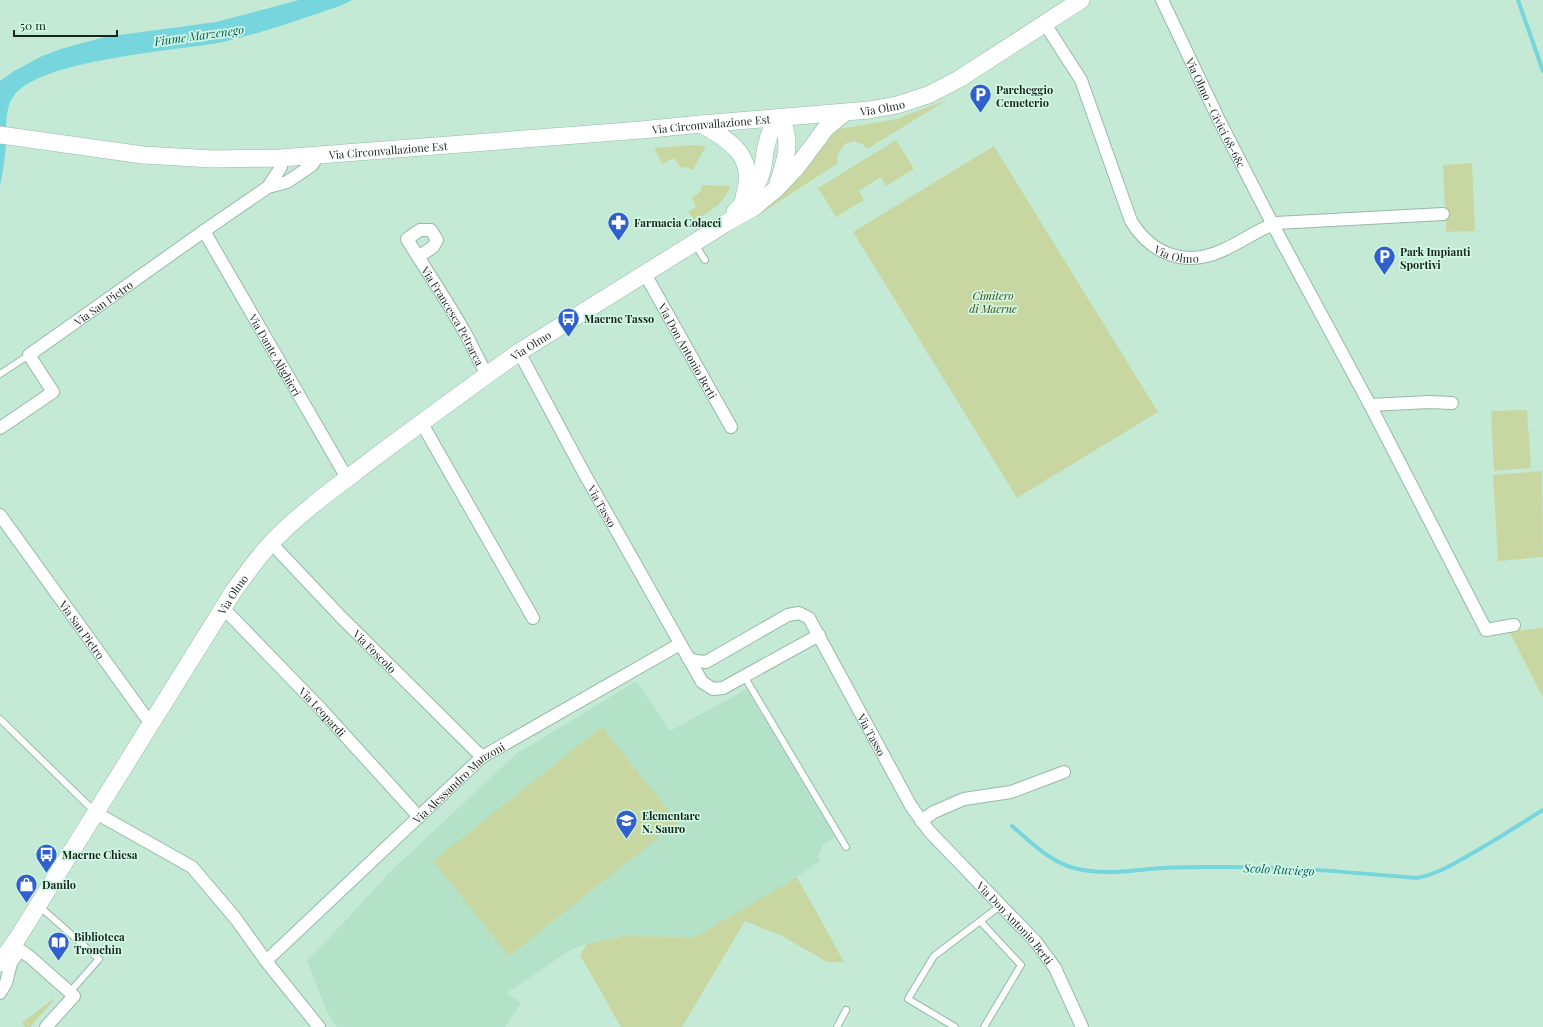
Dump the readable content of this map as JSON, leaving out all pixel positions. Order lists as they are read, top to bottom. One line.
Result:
{"streets":{"street":["Via Olmo","Via Olmo - Civici 68-68c","Via Circonvallazione Est","Via San Pietro","Via Francesca Petrarca","Via Don Antonio Berti","Via Dante Alighieri","Via Tasso","Via Foscolo","Via Leopardi","Via Alessandro Manzoni"]},"crossings":[["Via Olmo","Via Olmo - Civici 68-68c"],["Via Olmo","Via Circonvallazione Est"],["Via Olmo","Via San Pietro"],["Via Olmo","Via Francesca Petrarca"],["Via Olmo","Via Don Antonio Berti"],["Via Olmo","Via Dante Alighieri"],["Via Olmo","Via Tasso"],["Via Olmo","Via Foscolo"],["Via Olmo","Via Leopardi"],["Via Circonvallazione Est","Via San Pietro"],["Via San Pietro","Via Dante Alighieri"],["Via Don Antonio Berti","Via Tasso"],["Via Tasso","Via Alessandro Manzoni"],["Via Foscolo","Via Alessandro Manzoni"],["Via Leopardi","Via Alessandro Manzoni"]],"water":["Fiume Marzenego","Scolo Ruviego"],"parks":["Cimitero di Maerne"],"places":{"parking":["Parcheggio Cemeterio","Park Impianti Sportivi"],"pharmacy":["Farmacia Colacci"],"bus stop":["Maerne Tasso","Maerne Chiesa"],"school or university":["Elementare N. Sauro"],"shop":["Danilo"],"library":["Biblioteca Tronchin"]},"scale_bar":"50 m"}
